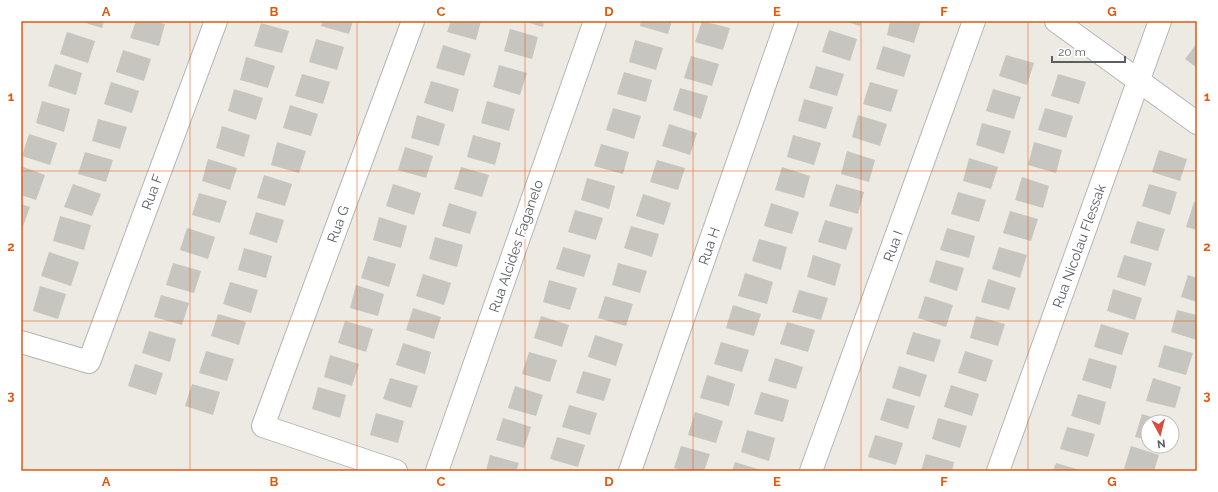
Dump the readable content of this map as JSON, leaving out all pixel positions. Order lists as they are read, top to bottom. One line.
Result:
{"streets":{"street":["Rua F","Rua G","Rua Alcides Faganelo","Rua H","Rua I","Rua Nicolau Flessak"]},"scale_bar":"20 m","north":"bottom","grid":{"columns":["A","B","C","D","E","F","G"],"rows":["1","2","3"]}}
